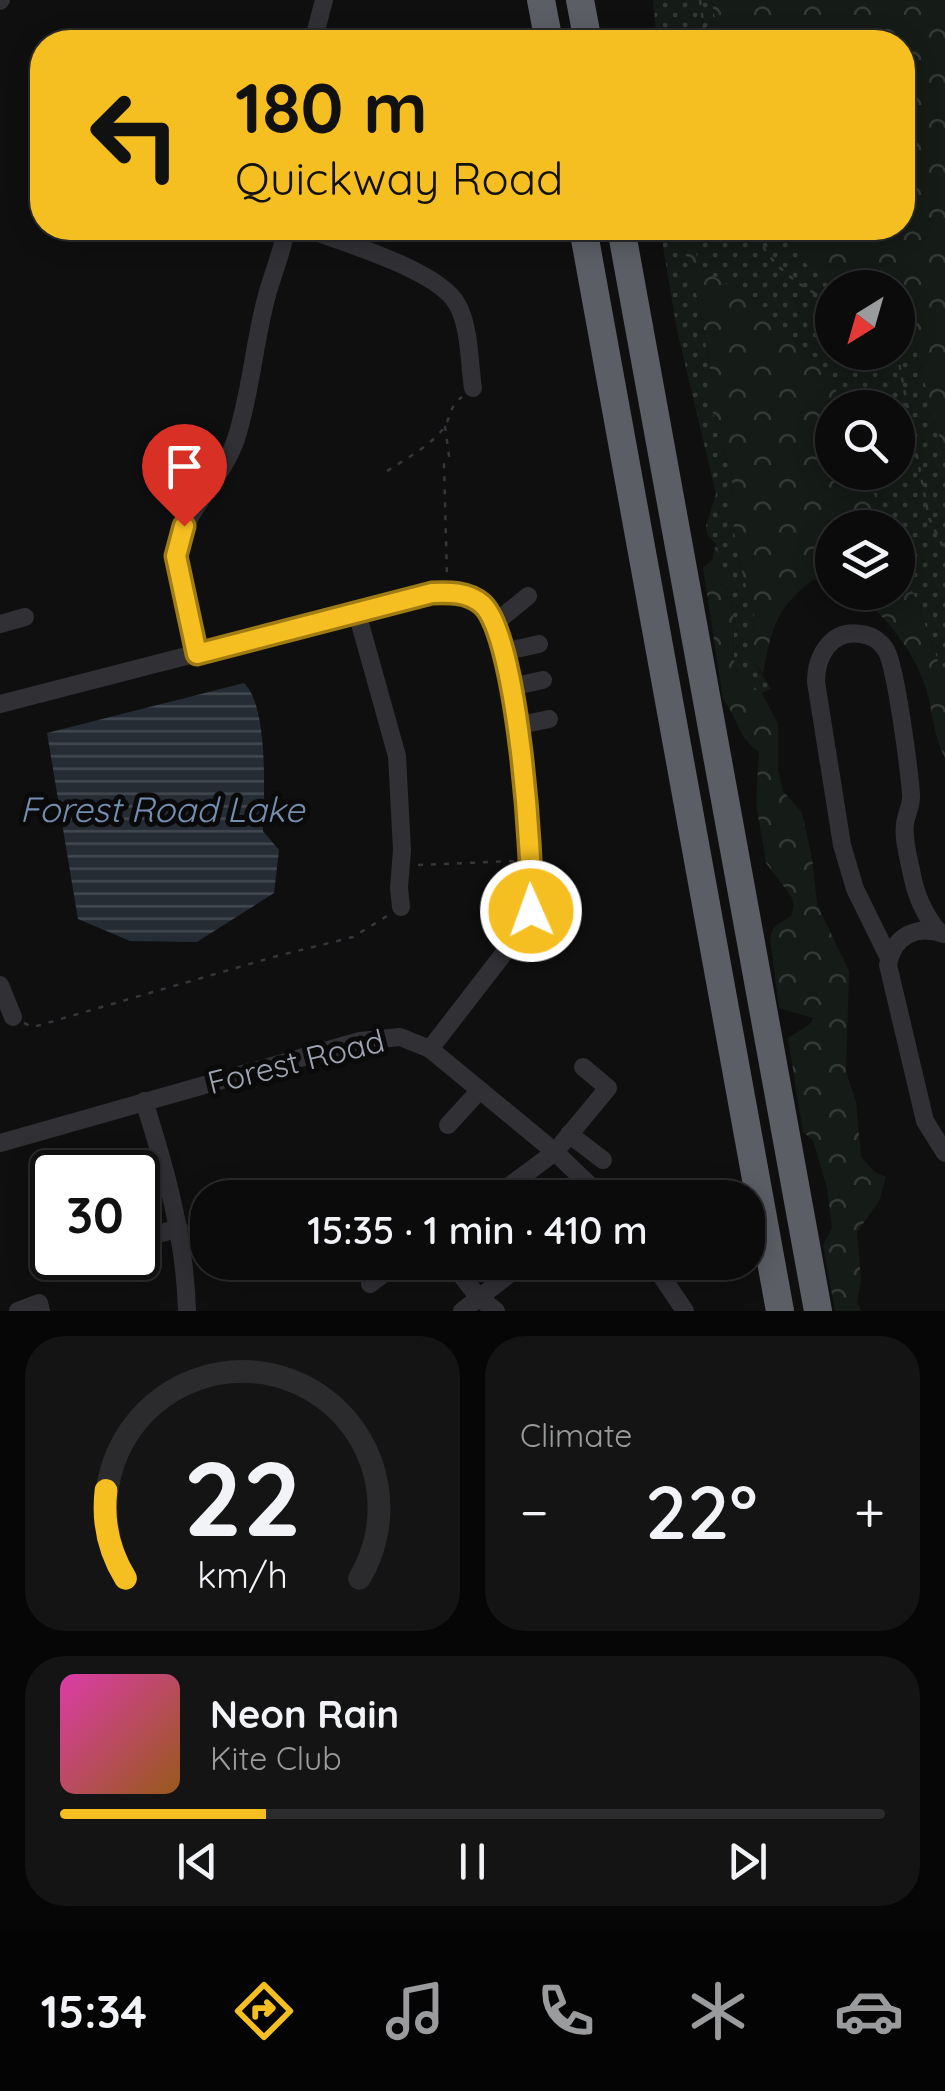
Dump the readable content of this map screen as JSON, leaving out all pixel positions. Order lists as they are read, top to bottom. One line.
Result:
{"streets":{"street":["Forest Road"]},"water":["Forest Road Lake"],"north":"bottom left","page":{"turn":["180 m","Quickway Road"],"limit":"30","trip":"15:35 · 1 min · 410 m","tile":"Climate","heat":["−","22°","+"],"song":["Neon Rain","Kite Club"],"tabs":"15:34","gauge":["22","km/h"]}}
